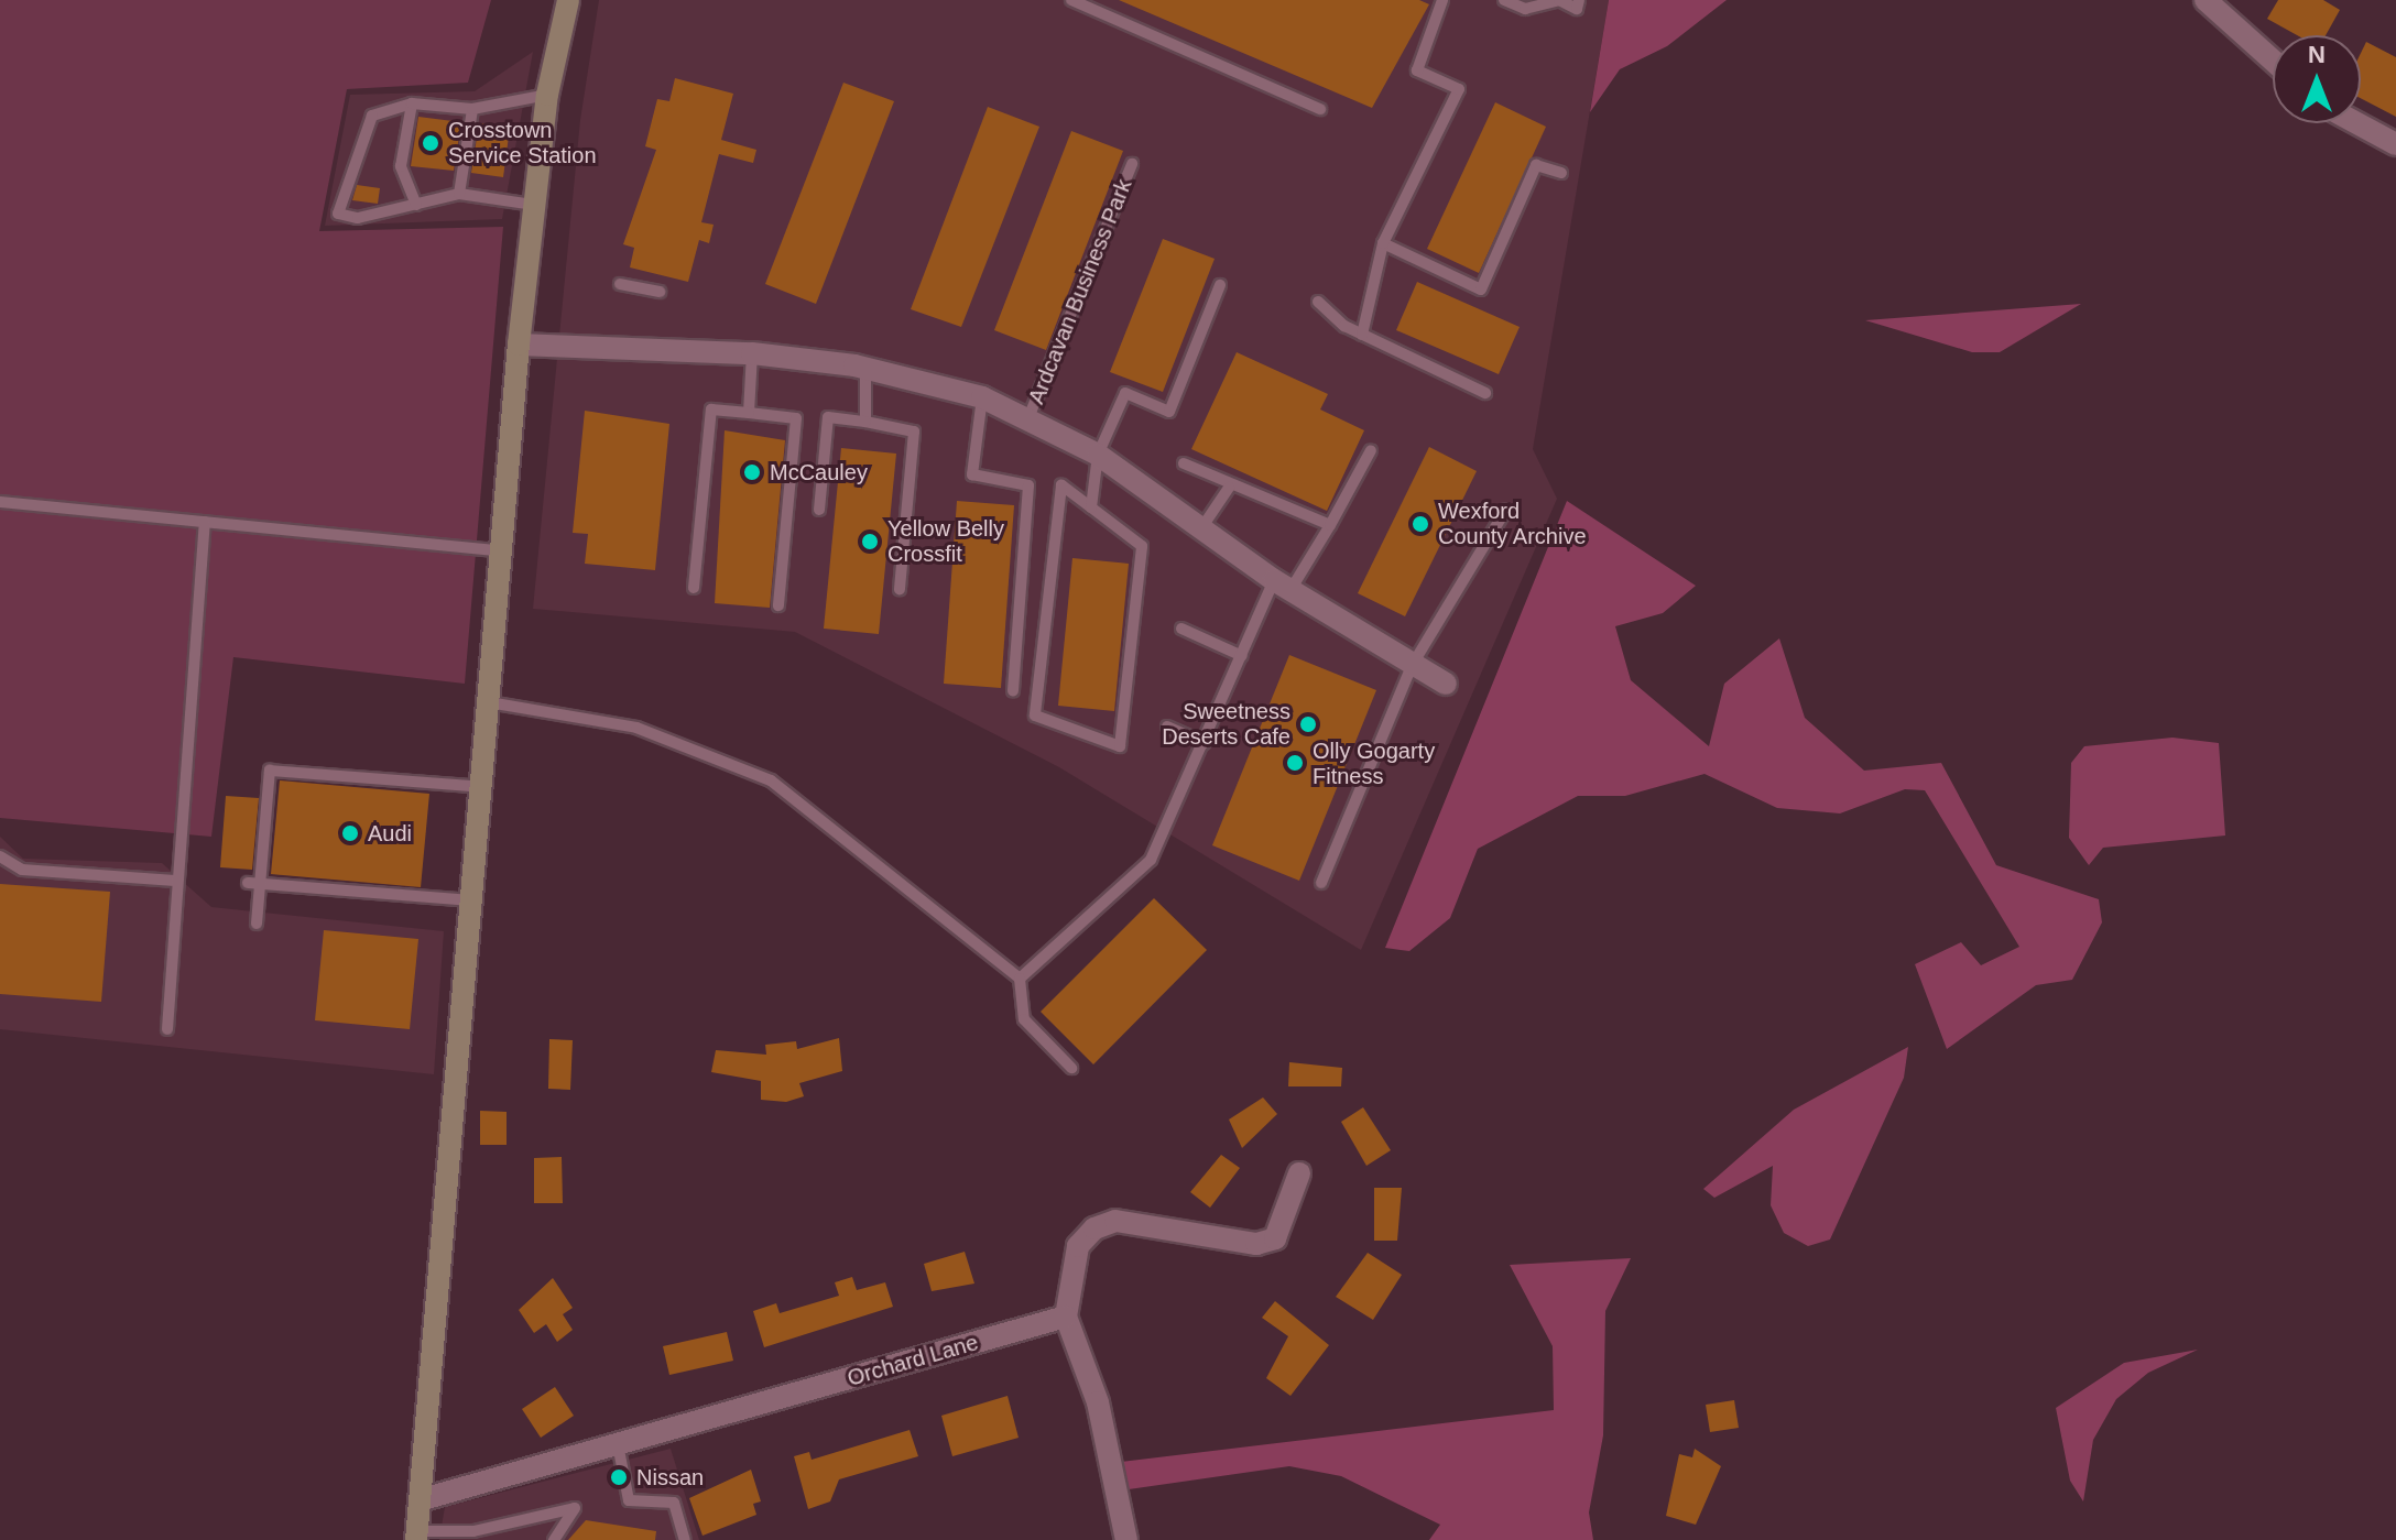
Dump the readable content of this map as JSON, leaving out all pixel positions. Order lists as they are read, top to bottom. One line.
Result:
{"streets":{"street":["Ardcavan Business Park","Orchard Lane"]},"places":["Crosstown Service Station","McCauley","Wexford County Archive","Yellow Belly Crossfit","Sweetness Deserts Cafe","Olly Gogarty Fitness","Audi","Nissan"],"north":"top"}
